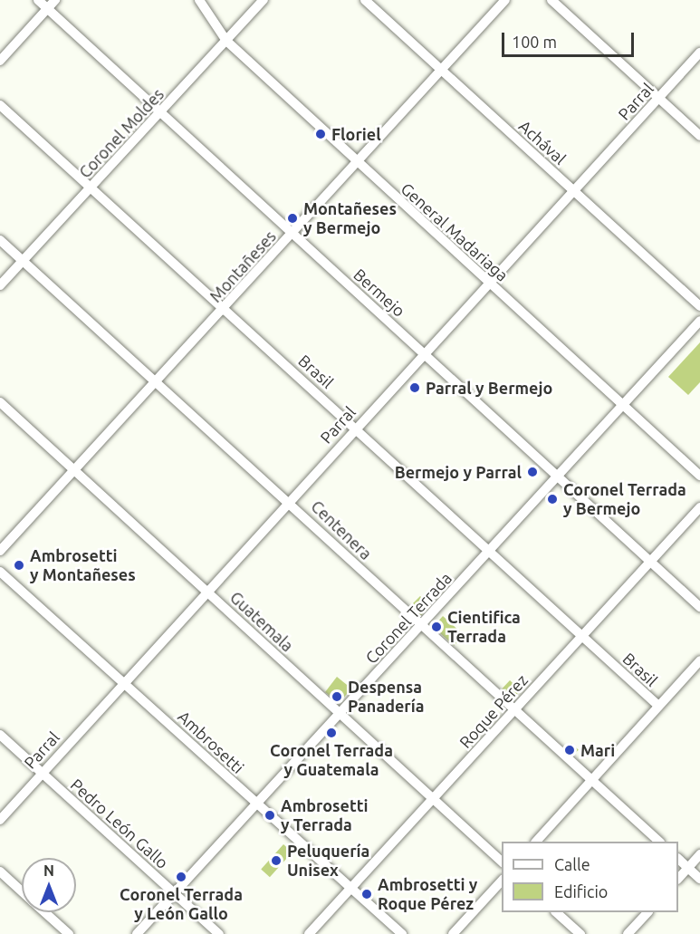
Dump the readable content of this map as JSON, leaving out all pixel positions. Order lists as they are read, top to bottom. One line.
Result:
{"streets":{"street":["Parral","Coronel Moldes","Achával","General Madariaga","Montañeses","Bermejo","Brasil","Centenera","Coronel Terrada","Guatemala","Roque Pérez","Ambrosetti","Pedro León Gallo"]},"crossings":[["Parral","Achával"],["Parral","General Madariaga"],["Parral","Bermejo"],["Parral","Brasil"],["Parral","Centenera"],["Parral","Guatemala"],["Parral","Ambrosetti"],["Parral","Pedro León Gallo"],["Coronel Moldes","General Madariaga"],["Coronel Moldes","Bermejo"],["Coronel Moldes","Brasil"],["Coronel Moldes","Centenera"],["Achával","Montañeses"],["General Madariaga","Montañeses"],["General Madariaga","Coronel Terrada"],["Montañeses","Bermejo"],["Montañeses","Brasil"],["Montañeses","Centenera"],["Montañeses","Guatemala"],["Bermejo","Coronel Terrada"],["Bermejo","Roque Pérez"],["Brasil","Coronel Terrada"],["Brasil","Roque Pérez"],["Centenera","Coronel Terrada"],["Centenera","Roque Pérez"],["Coronel Terrada","Guatemala"],["Coronel Terrada","Ambrosetti"],["Coronel Terrada","Pedro León Gallo"],["Guatemala","Roque Pérez"],["Roque Pérez","Ambrosetti"]],"places":["Floriel","Montañeses y Bermejo","Parral y Bermejo","Bermejo y Parral","Coronel Terrada y Bermejo","Ambrosetti y Montañeses","Cientifica Terrada","Despensa Panadería","Coronel Terrada y Guatemala","Mari","Ambrosetti y Terrada","Peluquería Unisex","Coronel Terrada y León Gallo","Ambrosetti y Roque Pérez"],"legend":["Calle","Edificio"],"scale_bar":"100 m","north":"top"}
